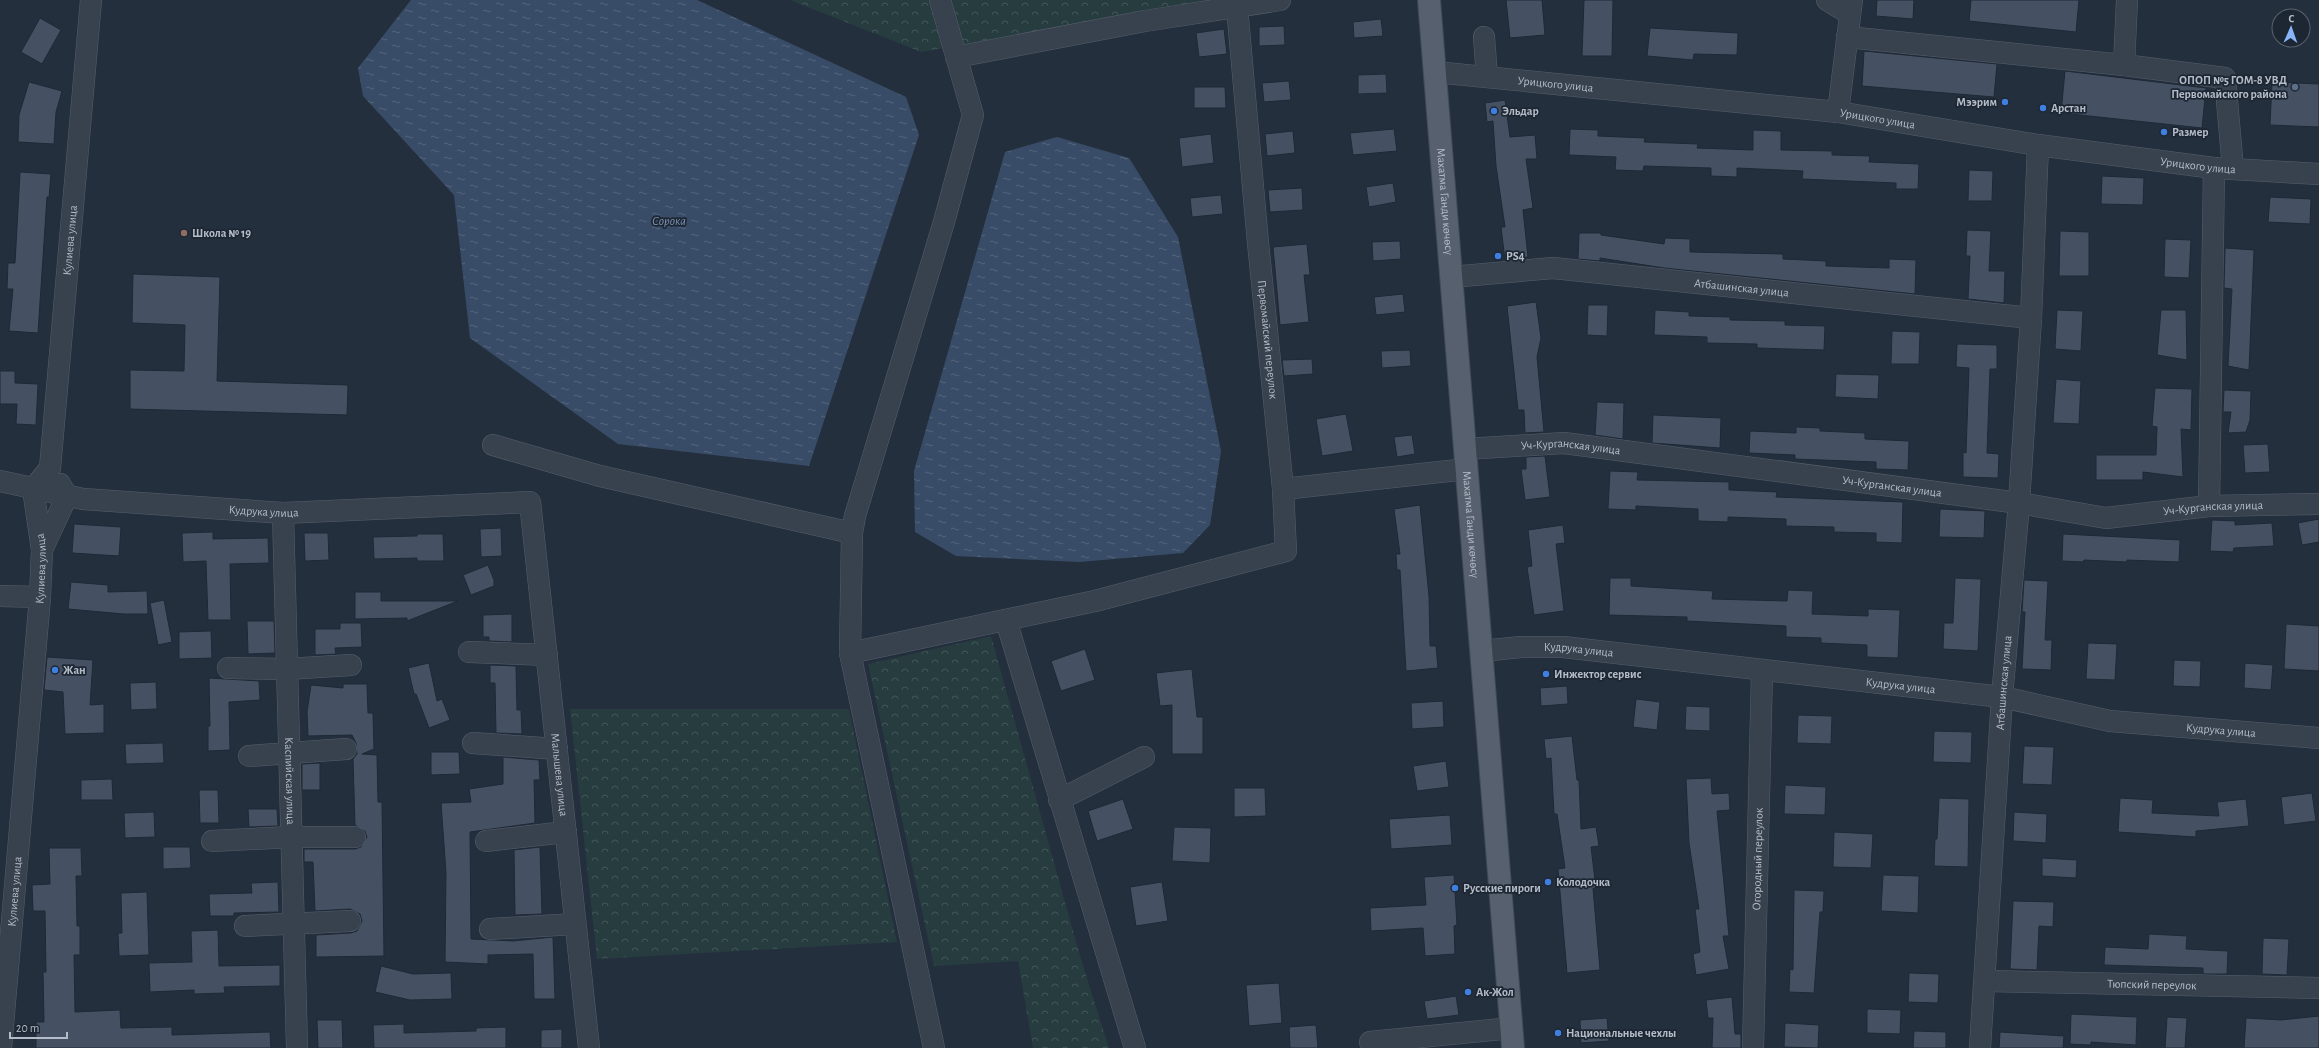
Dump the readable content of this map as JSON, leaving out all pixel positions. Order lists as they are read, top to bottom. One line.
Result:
{"streets":{"main road":["Махатма Ганди көчөсү"],"street":["Урицкого улица","Кулиева улица","Атбашинская улица","Первомайский переулок","Уч-Курганская улица","Кудрука улица","Малышева улица","Каспийская улица","Огородный переулок","Тюпский переулок"]},"crossings":[["Урицкого улица","Махатма Ганди көчөсү"],["Урицкого улица","Атбашинская улица"],["Махатма Ганди көчөсү","Атбашинская улица"],["Махатма Ганди көчөсү","Уч-Курганская улица"],["Махатма Ганди көчөсү","Кудрука улица"],["Кулиева улица","Кудрука улица"],["Атбашинская улица","Уч-Курганская улица"],["Атбашинская улица","Кудрука улица"],["Атбашинская улица","Тюпский переулок"],["Кудрука улица","Малышева улица"],["Кудрука улица","Каспийская улица"],["Кудрука улица","Огородный переулок"]],"water":["Сорока"],"places":["ОПОП №5 ГОМ-8 УВД Первомайского района","Мээрим","Арстан","Эльдар","Размер","Школа № 19","PS4","Жан","Инжектор сервис","Колодочка","Русские пироги","Ак-Жол","Национальные чехлы"],"scale_bar":"20 m","north":"top"}
